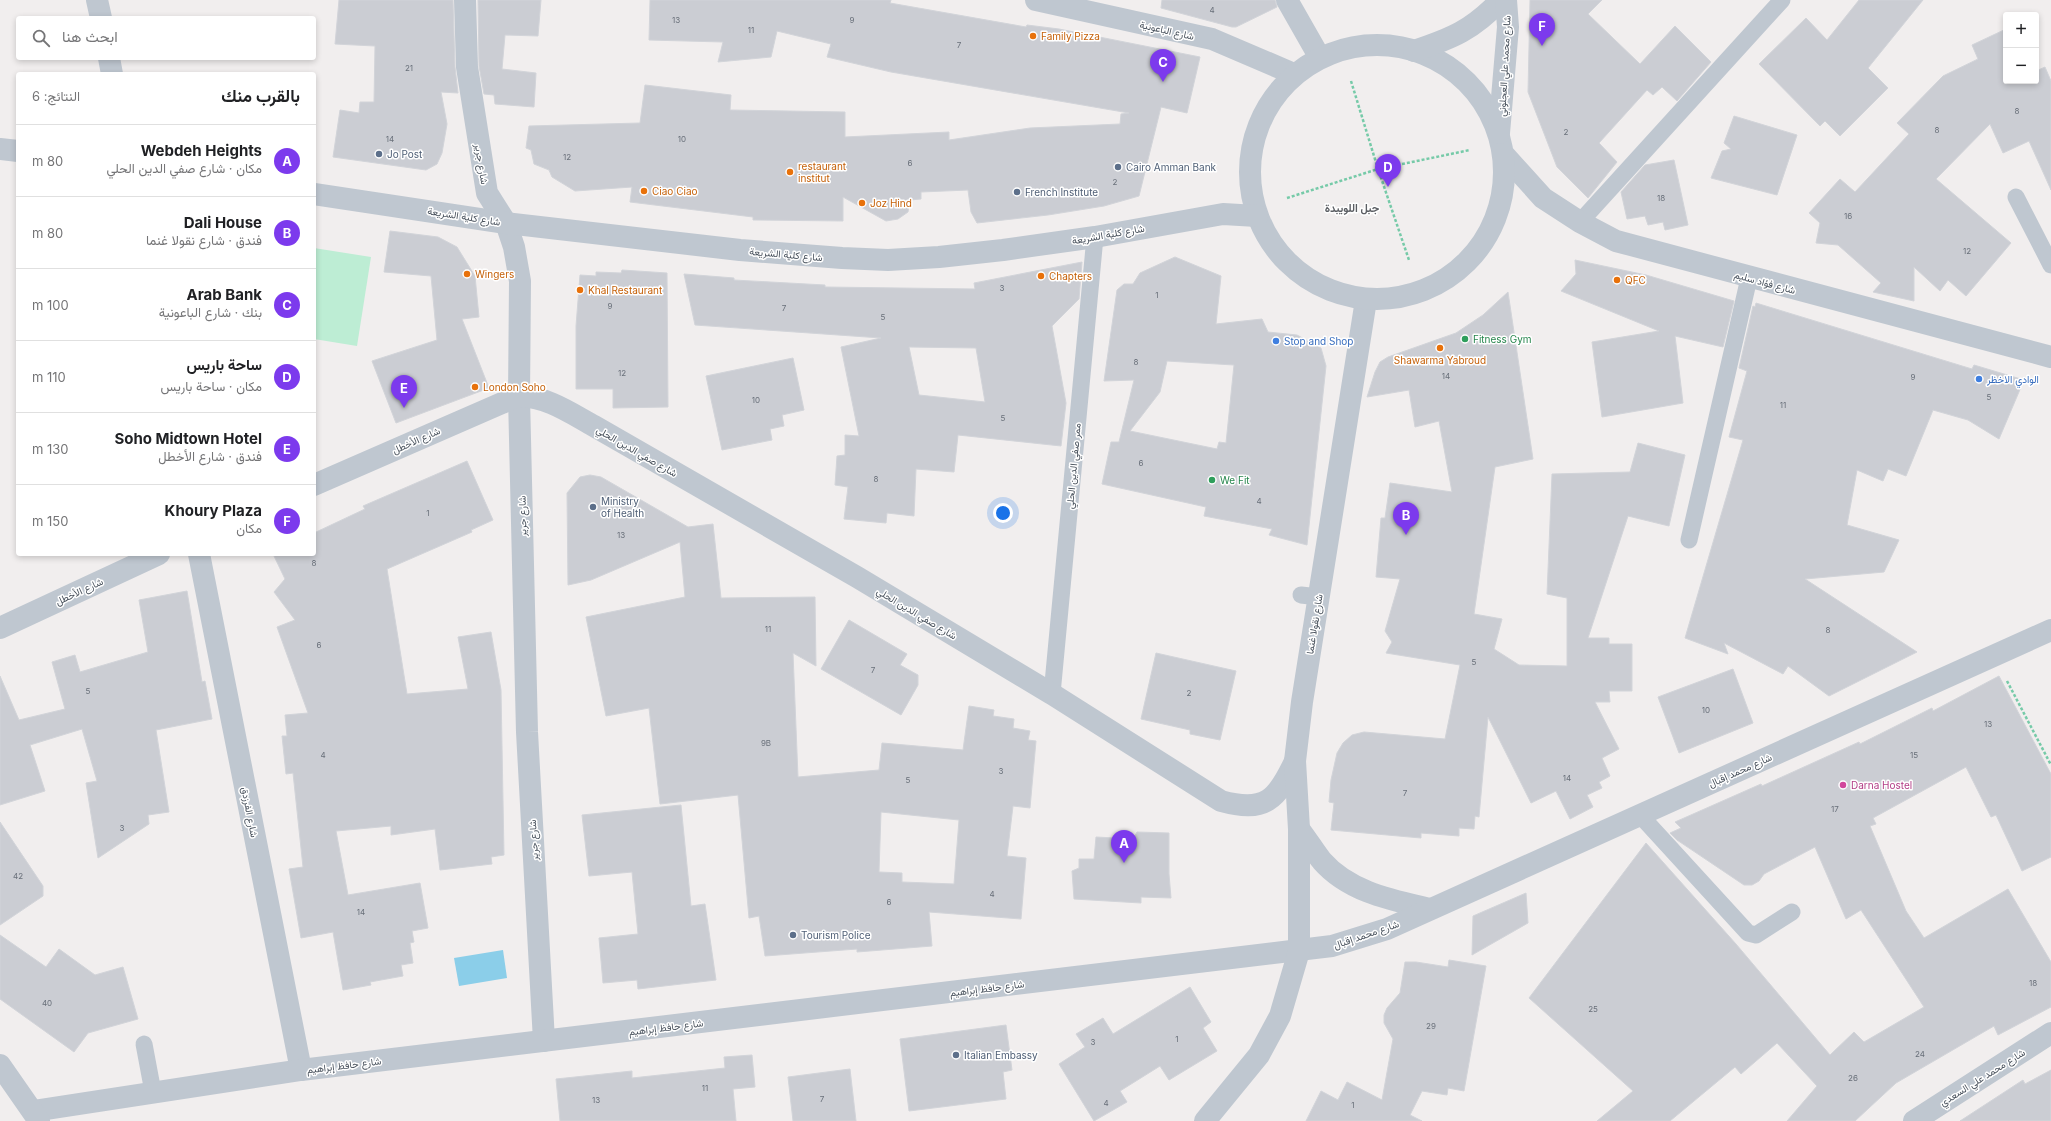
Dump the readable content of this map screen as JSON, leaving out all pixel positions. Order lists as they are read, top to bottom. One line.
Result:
{"streets":{"street":["شارع الباعونية","شارع محمد علي العجلوني","شارع جرير","شارع كلية الشريعة","شارع فؤاد سليم","شارع الأخطل","شارع صفي الدين الحلي","شارع نقولا غنما","شارع محمد إقبال","شارع الفرزدق","شارع حافظ إبراهيم","شارع محمد علي السعدي"],"lane":["ممر صفي الدين الحلي"]},"crossings":[["شارع جرير","شارع كلية الشريعة"],["شارع جرير","شارع الأخطل"],["شارع جرير","شارع صفي الدين الحلي"],["شارع جرير","شارع حافظ إبراهيم"],["شارع كلية الشريعة","ممر صفي الدين الحلي"],["شارع الأخطل","شارع صفي الدين الحلي"],["شارع صفي الدين الحلي","ممر صفي الدين الحلي"],["شارع صفي الدين الحلي","شارع نقولا غنما"],["شارع نقولا غنما","شارع محمد إقبال"],["شارع نقولا غنما","شارع حافظ إبراهيم"],["شارع محمد إقبال","شارع حافظ إبراهيم"],["شارع الفرزدق","شارع حافظ إبراهيم"]],"districts":["جبل اللويبدة"],"places":["Family Pizza","Jo Post","Cairo Amman Bank","restaurant institut","Ciao Ciao","French Institute","Joz Hind","Wingers","Chapters","QFC","Khal Restaurant","Fitness Gym","Stop and Shop","Shawarma Yabroud","الوادي الاخظر","London Soho","We Fit","Ministry of Health","Darna Hostel","Tourism Police","Italian Embassy"],"house_numbers":["4","13","9","11","7","21","8","8","2","14","10","12","6","2","18","16","12","3","1","9","7","5","8","12","14","9","5","10","11","5","6","8","4","1","13","8","11","8","6","5","7","5","2","10","13","9B","4","15","3","14","5","7","17","3","42","4","6","14","18","40","25","29","1","3","24","26","11","7","13","4","1"],"page":{"map_buttons":["+","−"],"pins":["F","C","D","E","B","A"],"search":"ابحث هنا","heading":["بالقرب منك","النتائج: 6"],"list":[{"mark":"A","name":"Webdeh Heights","note":"مكان · شارع صفي الدين الحلي","value":"80 m"},{"mark":"B","name":"Dali House","note":"فندق · شارع نقولا غنما","value":"80 m"},{"mark":"C","name":"Arab Bank","note":"بنك · شارع الباعونية","value":"100 m"},{"mark":"D","name":"ساحة باريس","note":"مكان · ساحة باريس","value":"110 m"},{"mark":"E","name":"Soho Midtown Hotel","note":"فندق · شارع الأخطل","value":"130 m"},{"mark":"F","name":"Khoury Plaza","note":"مكان","value":"150 m"}]}}
